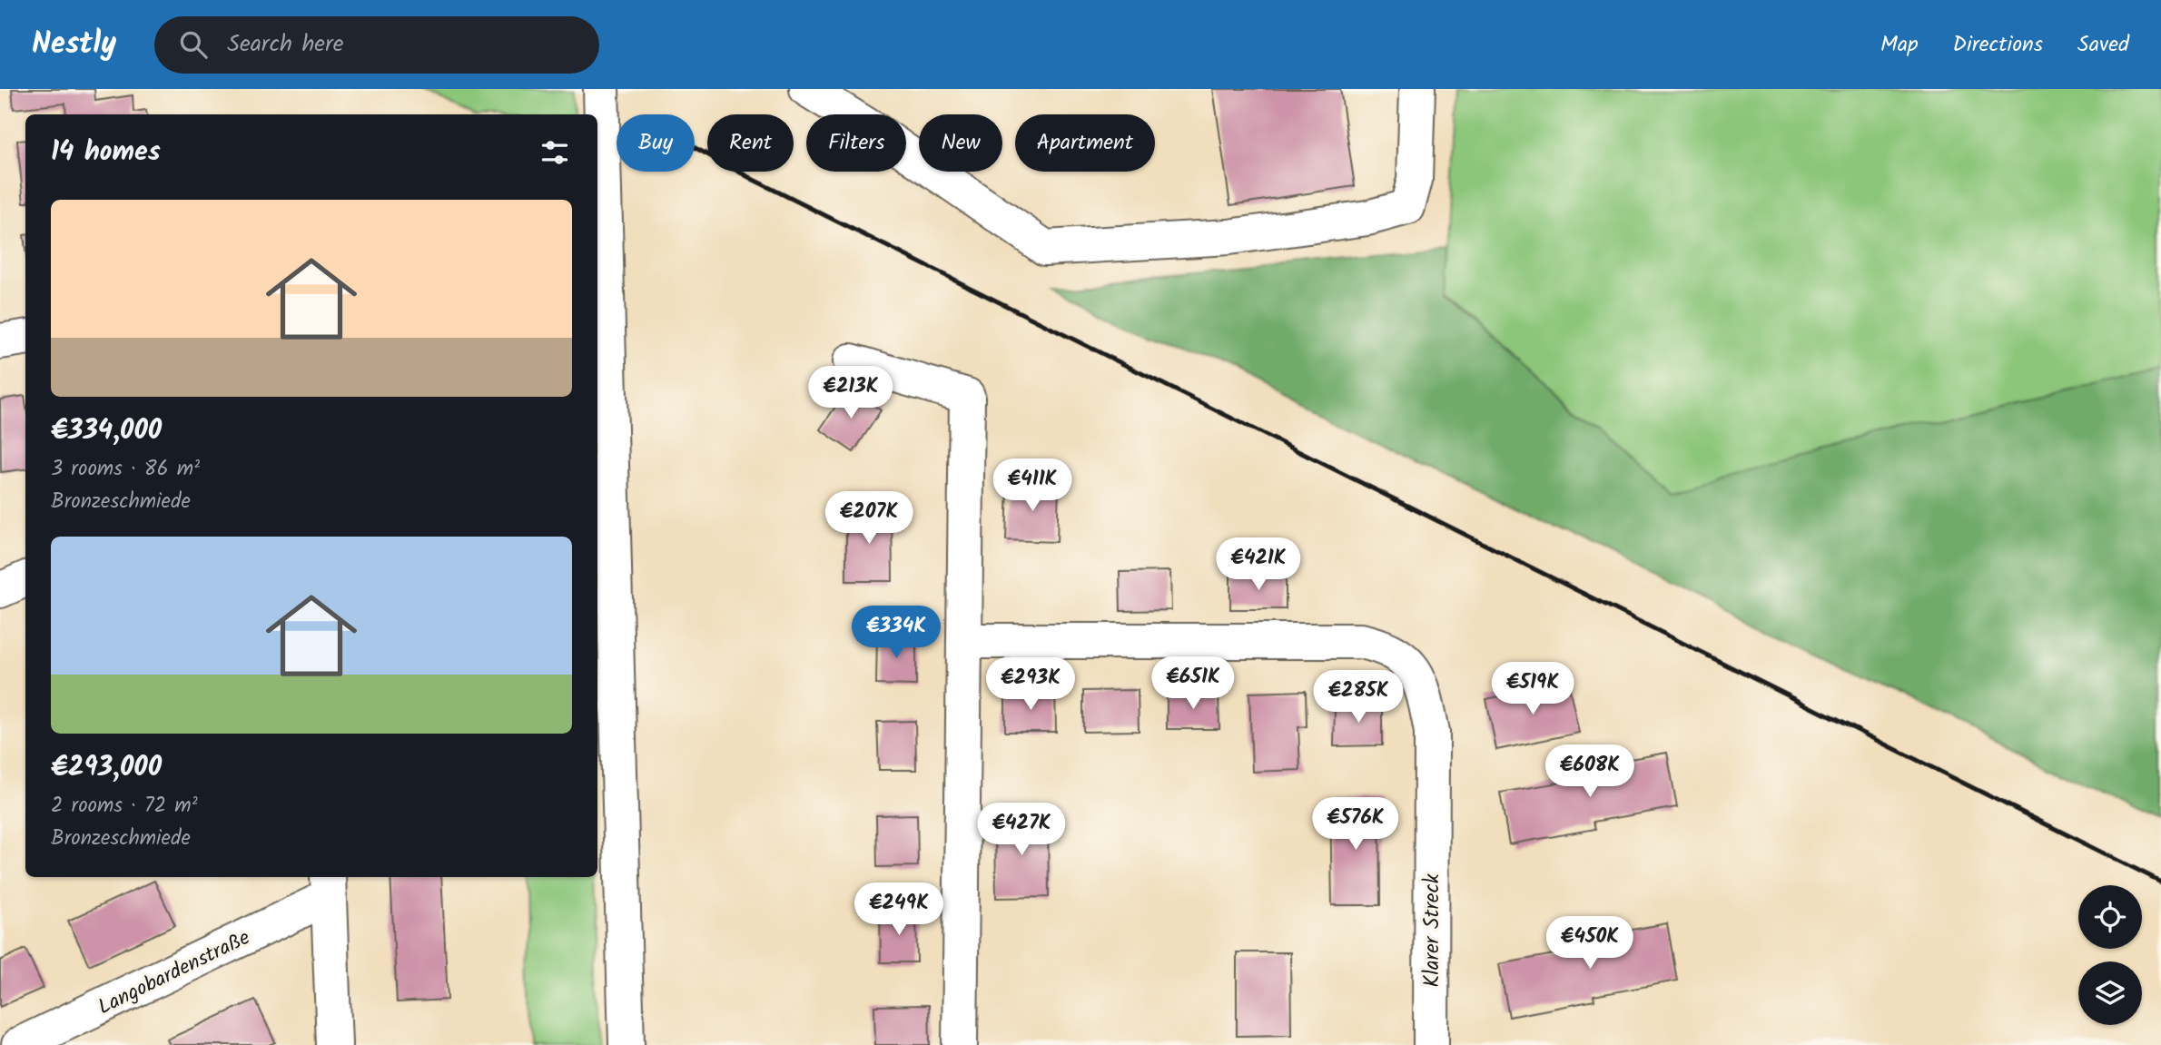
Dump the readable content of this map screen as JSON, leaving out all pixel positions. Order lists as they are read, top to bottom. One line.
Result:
{"streets":{"street":["Klarer Streck","Langobardenstraße"]},"page":{"header":"Nestly","search":"Search here","nav":["Map","Directions","Saved"],"chip":["Buy","Rent","Filters","New","Apartment"],"heading":"14 homes","list":[{"name":"€334,000","note":"3 rooms · 86 m² · Bronzeschmiede"},{"name":"€293,000","note":"2 rooms · 72 m² · Bronzeschmiede"}],"price":["€213K","€411K","€207K","€421K","€334K","€651K","€293K","€519K","€285K","€608K","€576K","€427K","€249K","€450K"]}}
